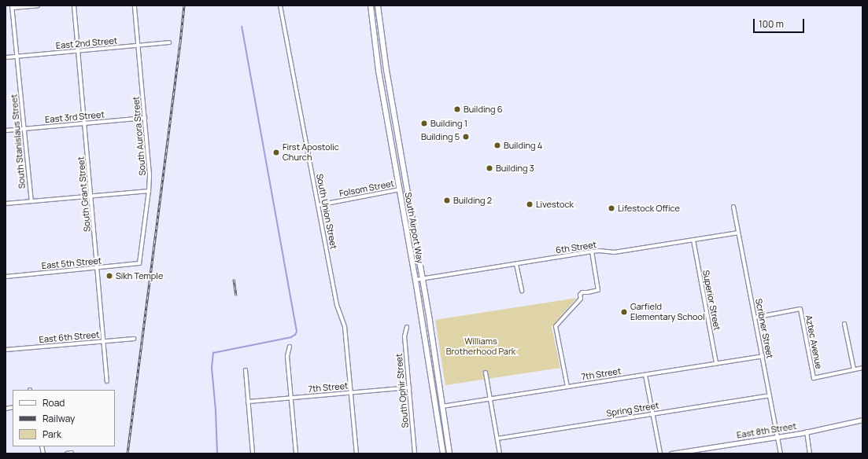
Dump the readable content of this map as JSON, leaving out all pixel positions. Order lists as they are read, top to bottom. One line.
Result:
{"streets":{"main road":["South Airport Way"],"street":["East 2nd Street","East 3rd Street","South Aurora Street","South Stanislaus Street","Folsom Street","South Grant Street","South Union Street","6th Street","East 5th Street","Superior Street","Scribner Street","East 6th Street","Aztec Avenue","7th Street","South Ophir Street","Spring Street","East 8th Street"]},"crossings":[["East 2nd Street","South Aurora Street"],["East 2nd Street","South Stanislaus Street"],["East 2nd Street","South Grant Street"],["East 3rd Street","South Aurora Street"],["East 3rd Street","South Stanislaus Street"],["East 3rd Street","South Grant Street"],["South Aurora Street","East 5th Street"],["Folsom Street","South Union Street"],["Folsom Street","South Airport Way"],["South Grant Street","East 5th Street"],["South Grant Street","East 6th Street"],["South Union Street","7th Street"],["South Airport Way","6th Street"],["South Airport Way","7th Street"],["6th Street","Superior Street"],["6th Street","Scribner Street"],["Superior Street","7th Street"],["Scribner Street","Aztec Avenue"],["Scribner Street","7th Street"],["Scribner Street","Spring Street"],["Scribner Street","East 8th Street"],["7th Street","South Ophir Street"]],"parks":["Williams Brotherhood Park"],"places":["Building 6","Building 1","Building 5","Building 4","First Apostolic Church","Building 3","Building 2","Livestock","Lifestock Office","Sikh Temple","Garfield Elementary School"],"legend":["Road","Railway","Park"],"scale_bar":"100 m"}
